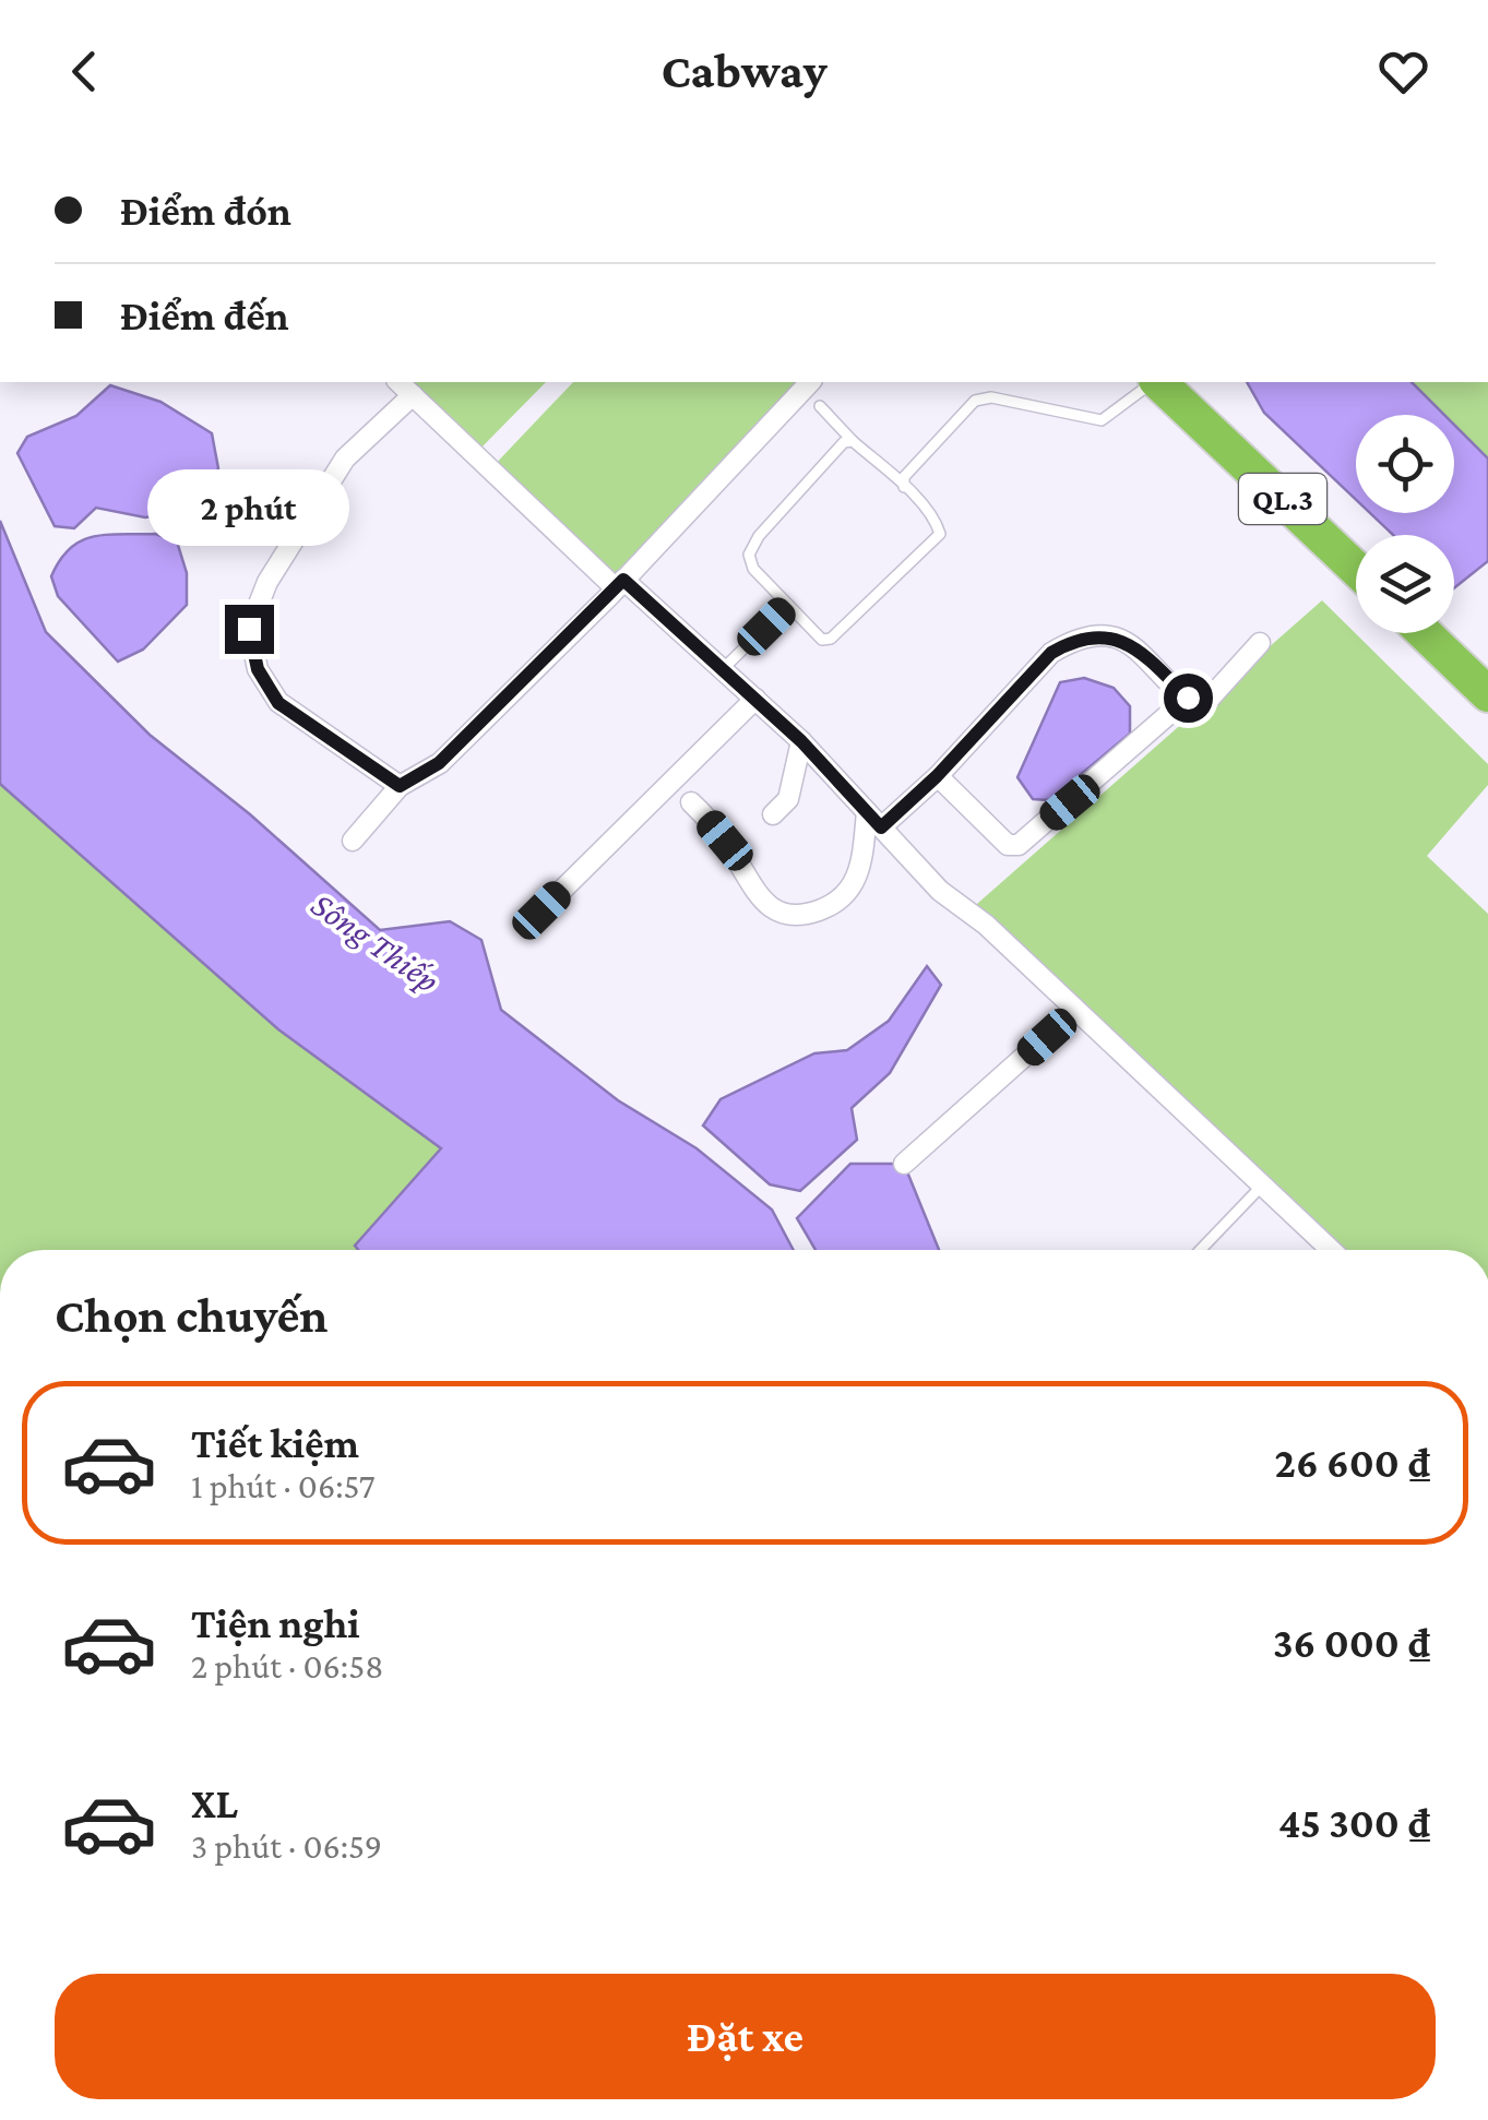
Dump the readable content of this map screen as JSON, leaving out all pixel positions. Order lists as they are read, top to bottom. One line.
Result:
{"streets":{"highway":["QL.3"]},"water":["Sông Thiếp"],"page":{"header":"Cabway","banner":["Điểm đón","Điểm đến"],"bubble":"2 phút","heading":"Chọn chuyến","list":[{"name":"Tiết kiệm","note":"1 phút · 06:57","value":"26 600 ₫"},{"name":"Tiện nghi","note":"2 phút · 06:58","value":"36 000 ₫"},{"name":"XL","note":"3 phút · 06:59","value":"45 300 ₫"}],"buttons":"Đặt xe"}}
